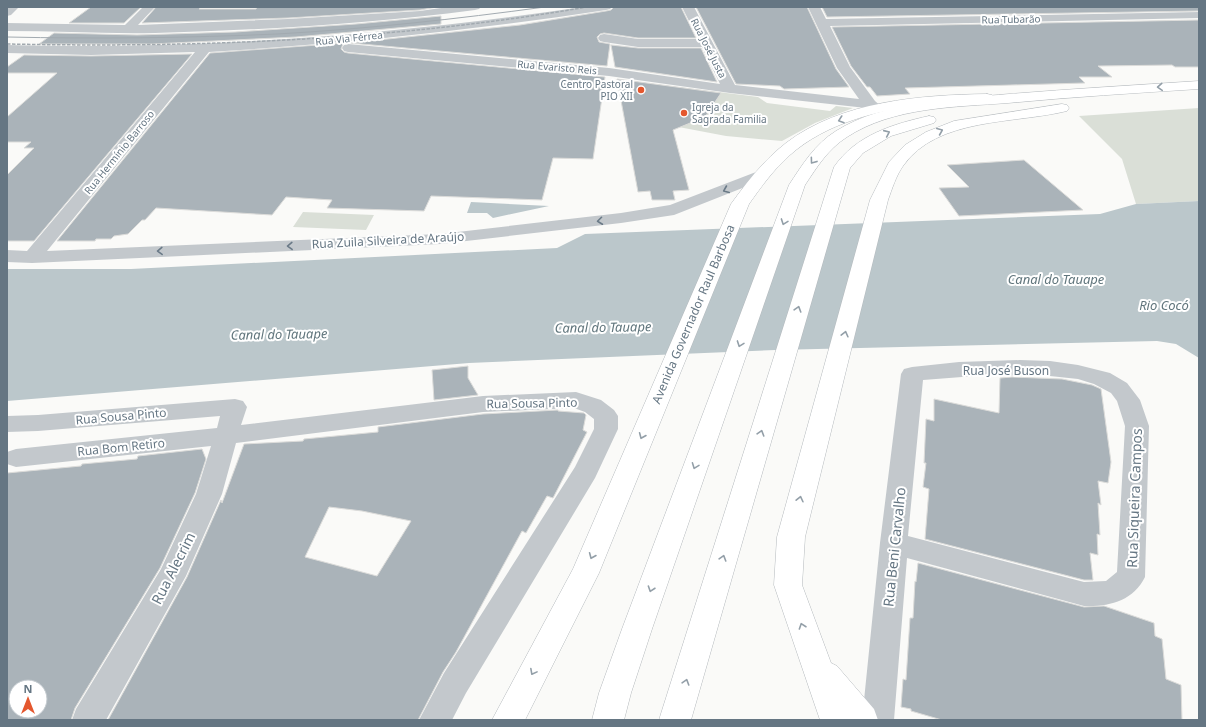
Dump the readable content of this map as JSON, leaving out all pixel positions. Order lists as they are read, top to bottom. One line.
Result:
{"streets":{"main road":["Avenida Governador Raul Barbosa"],"street":["Rua Tubarão","Rua Via Férrea","Rua José Justa","Rua Evaristo Reis","Rua Hermínio Barroso","Rua Zuila Silveira de Araújo","Rua José Buson","Rua Sousa Pinto","Rua Bom Retiro","Rua Siqueira Campos","Rua Beni Carvalho","Rua Alecrim"]},"crossings":[["Rua Via Férrea","Rua Evaristo Reis"],["Rua Via Férrea","Rua Hermínio Barroso"],["Rua José Justa","Rua Evaristo Reis"],["Rua Evaristo Reis","Avenida Governador Raul Barbosa"],["Rua Hermínio Barroso","Rua Zuila Silveira de Araújo"],["Rua Zuila Silveira de Araújo","Avenida Governador Raul Barbosa"],["Rua José Buson","Rua Siqueira Campos"],["Rua José Buson","Rua Beni Carvalho"],["Rua Sousa Pinto","Rua Bom Retiro"],["Rua Sousa Pinto","Rua Alecrim"],["Rua Bom Retiro","Rua Alecrim"],["Rua Siqueira Campos","Rua Beni Carvalho"]],"one_way":["Rua Zuila Silveira de Araújo","Avenida Governador Raul Barbosa"],"water":["Canal do Tauape","Rio Cocó"],"places":["Centro Pastoral PIO XII","Igreja da Sagrada Familia"],"north":"top"}
